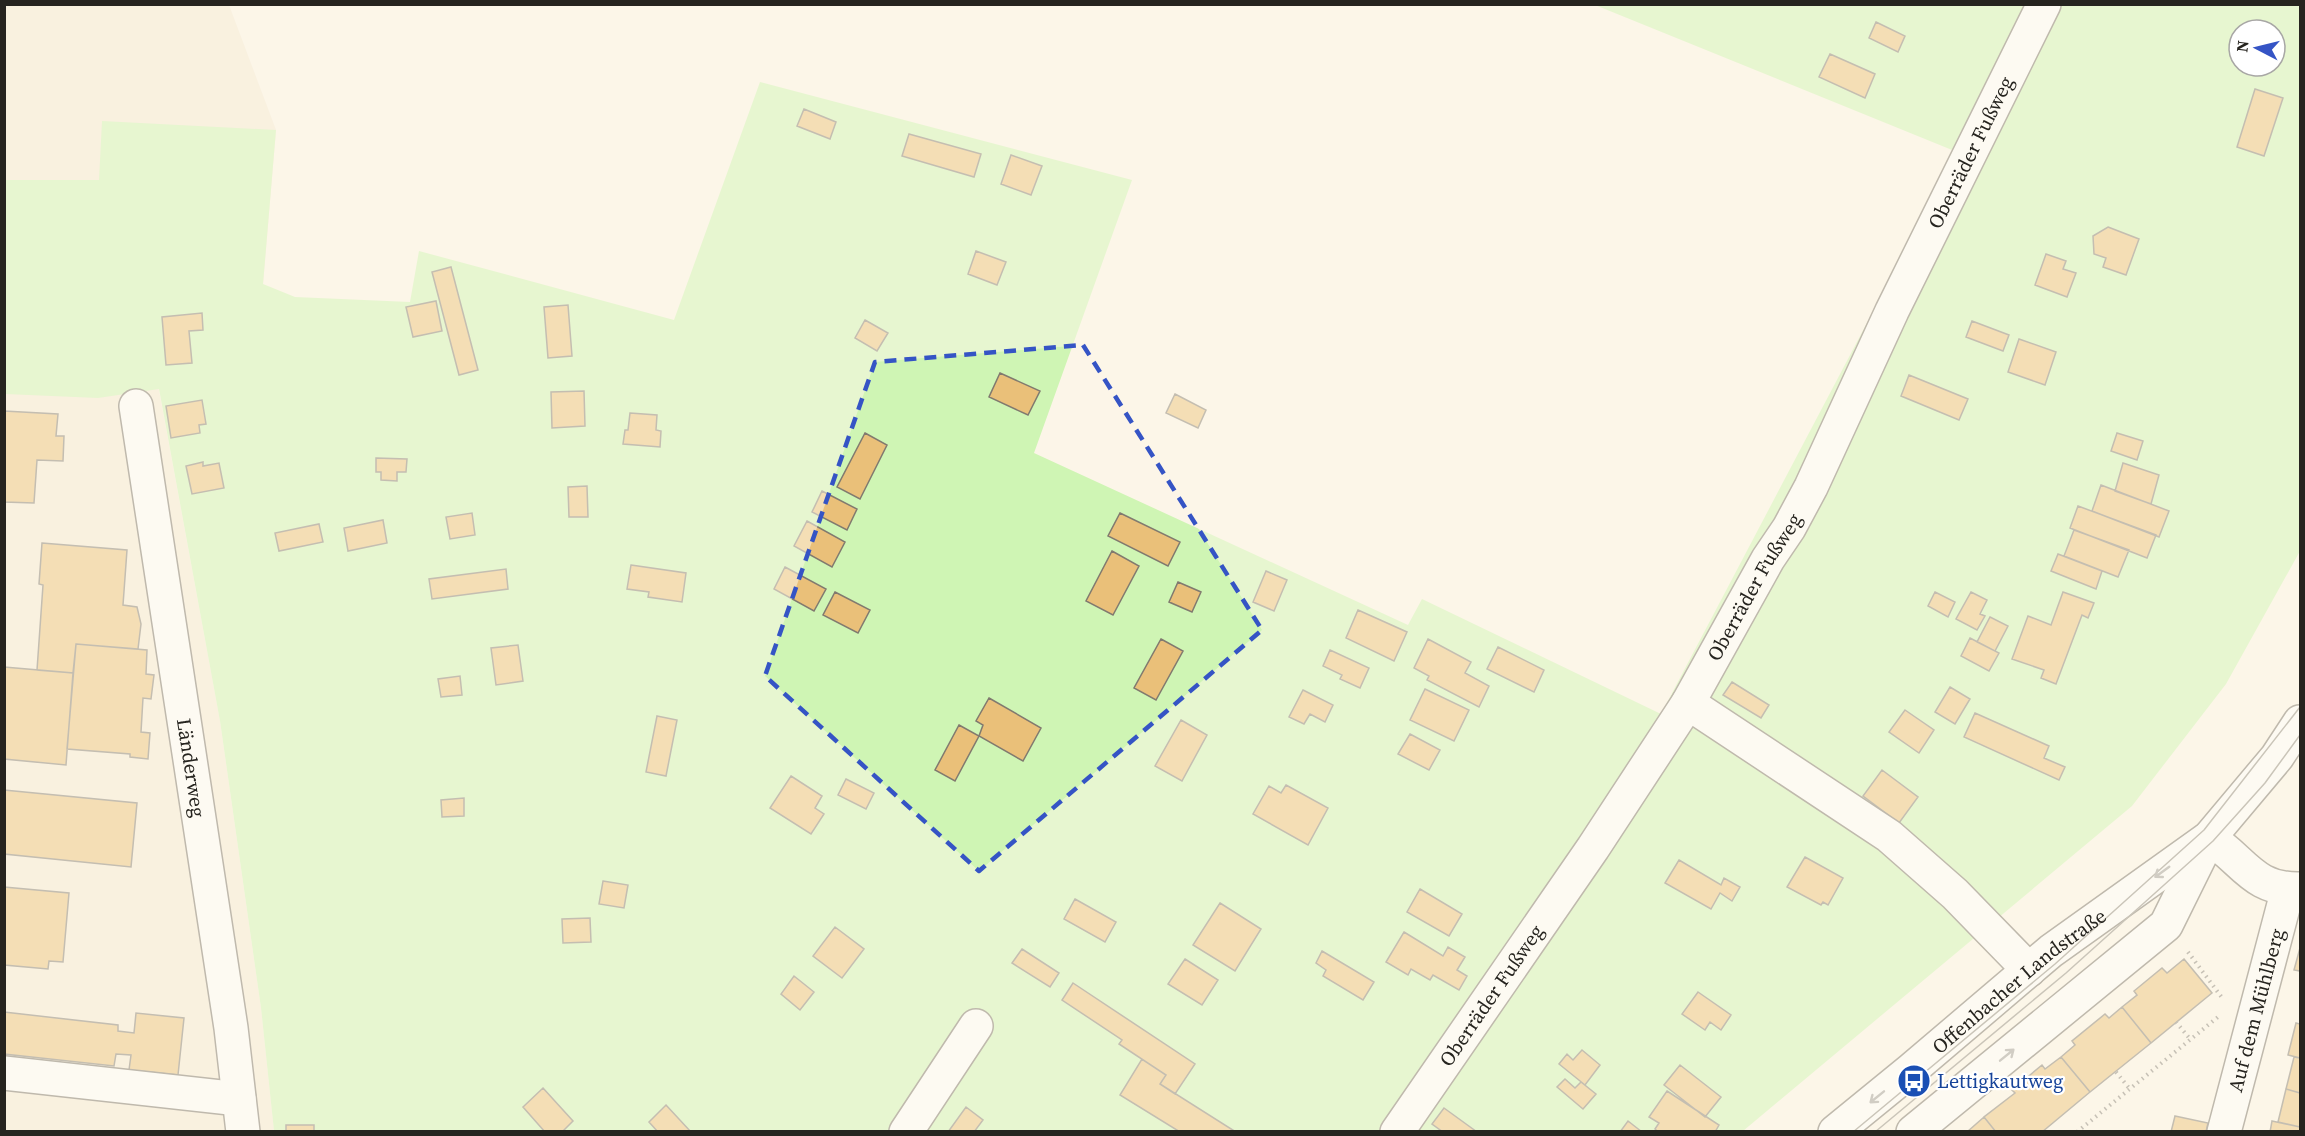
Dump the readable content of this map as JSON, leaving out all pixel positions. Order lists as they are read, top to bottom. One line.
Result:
{"streets":{"street":["Oberräder Fußweg","Länderweg","Offenbacher Landstraße","Auf dem Mühlberg"]},"places":{"bus stop":["Lettigkautweg"]},"north":"left"}
